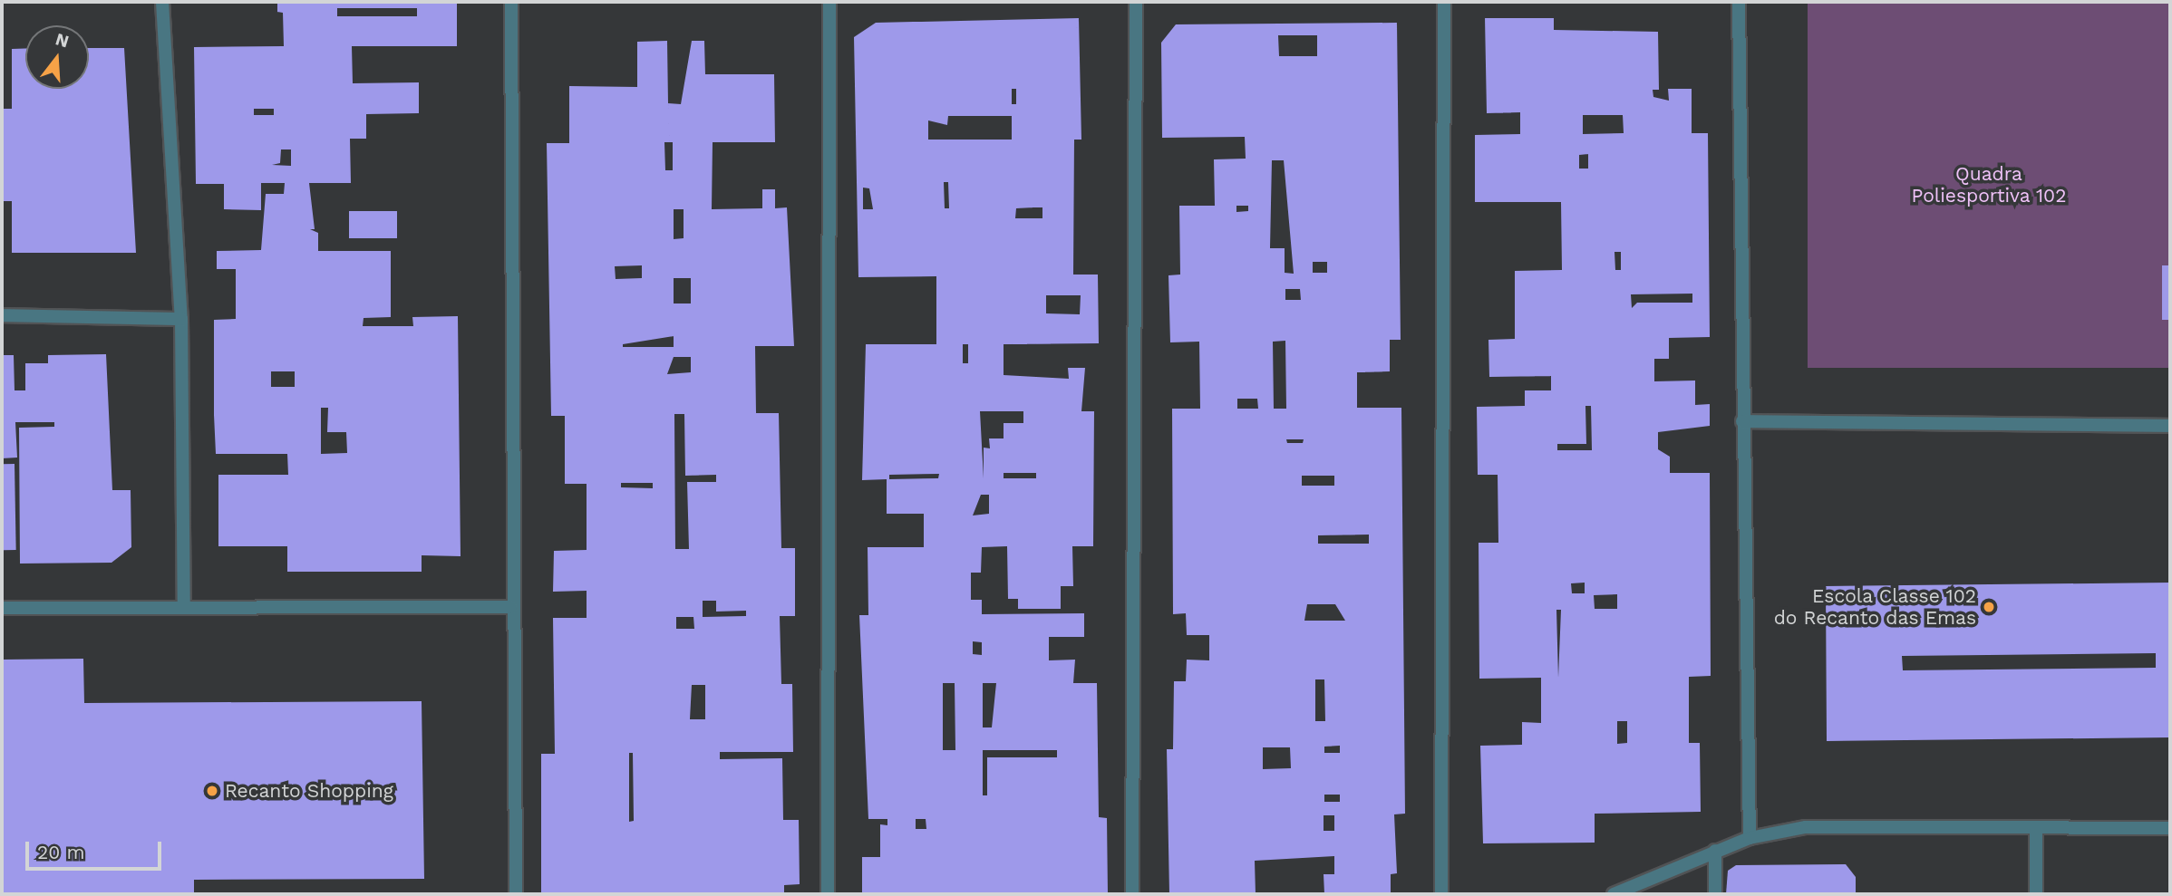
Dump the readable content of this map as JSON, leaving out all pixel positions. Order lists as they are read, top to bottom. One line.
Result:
{"parks":["Quadra Poliesportiva 102"],"places":["Escola Classe 102 do Recanto das Emas","Recanto Shopping"],"scale_bar":"20 m","north":"top"}
